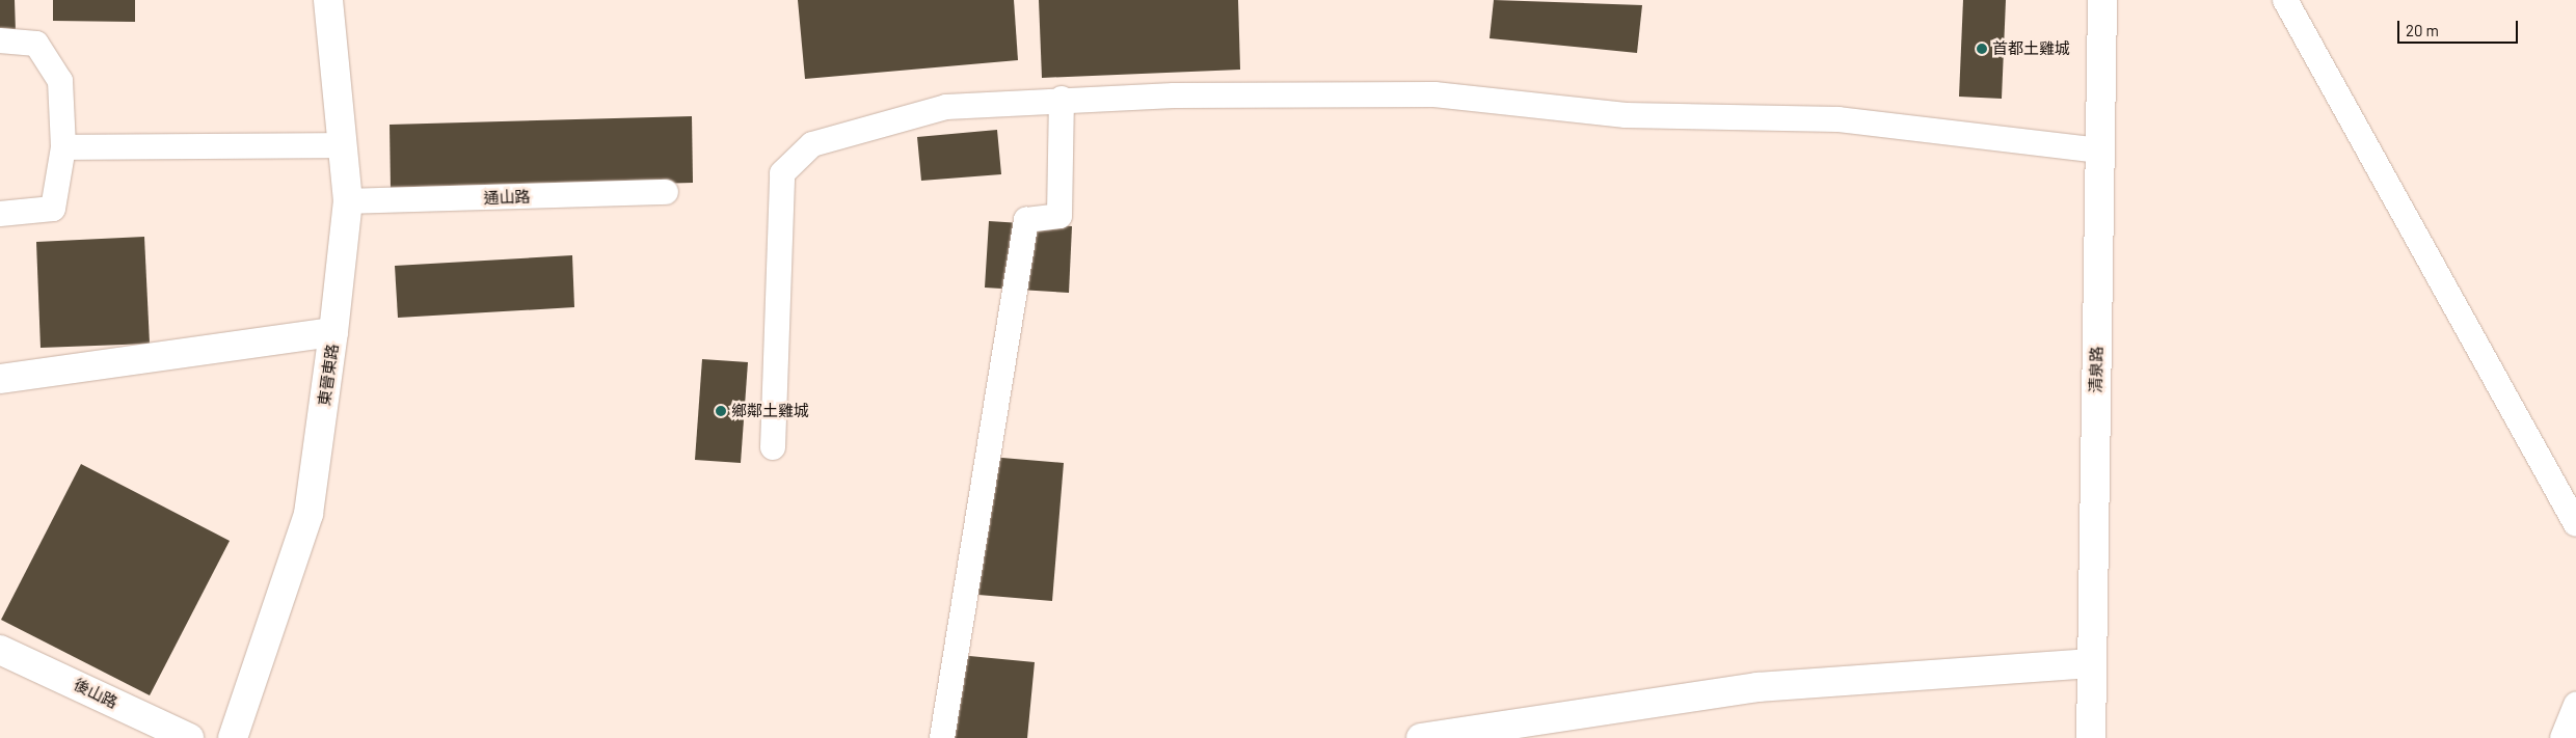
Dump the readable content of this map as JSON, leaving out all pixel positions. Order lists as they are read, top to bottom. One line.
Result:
{"streets":{"street":["清泉路","東晉東路","後山路"],"lane":["通山路"]},"crossings":[["通山路","東晉東路"]],"places":["首都土雞城","鄉鄰土雞城"],"scale_bar":"20 m"}
